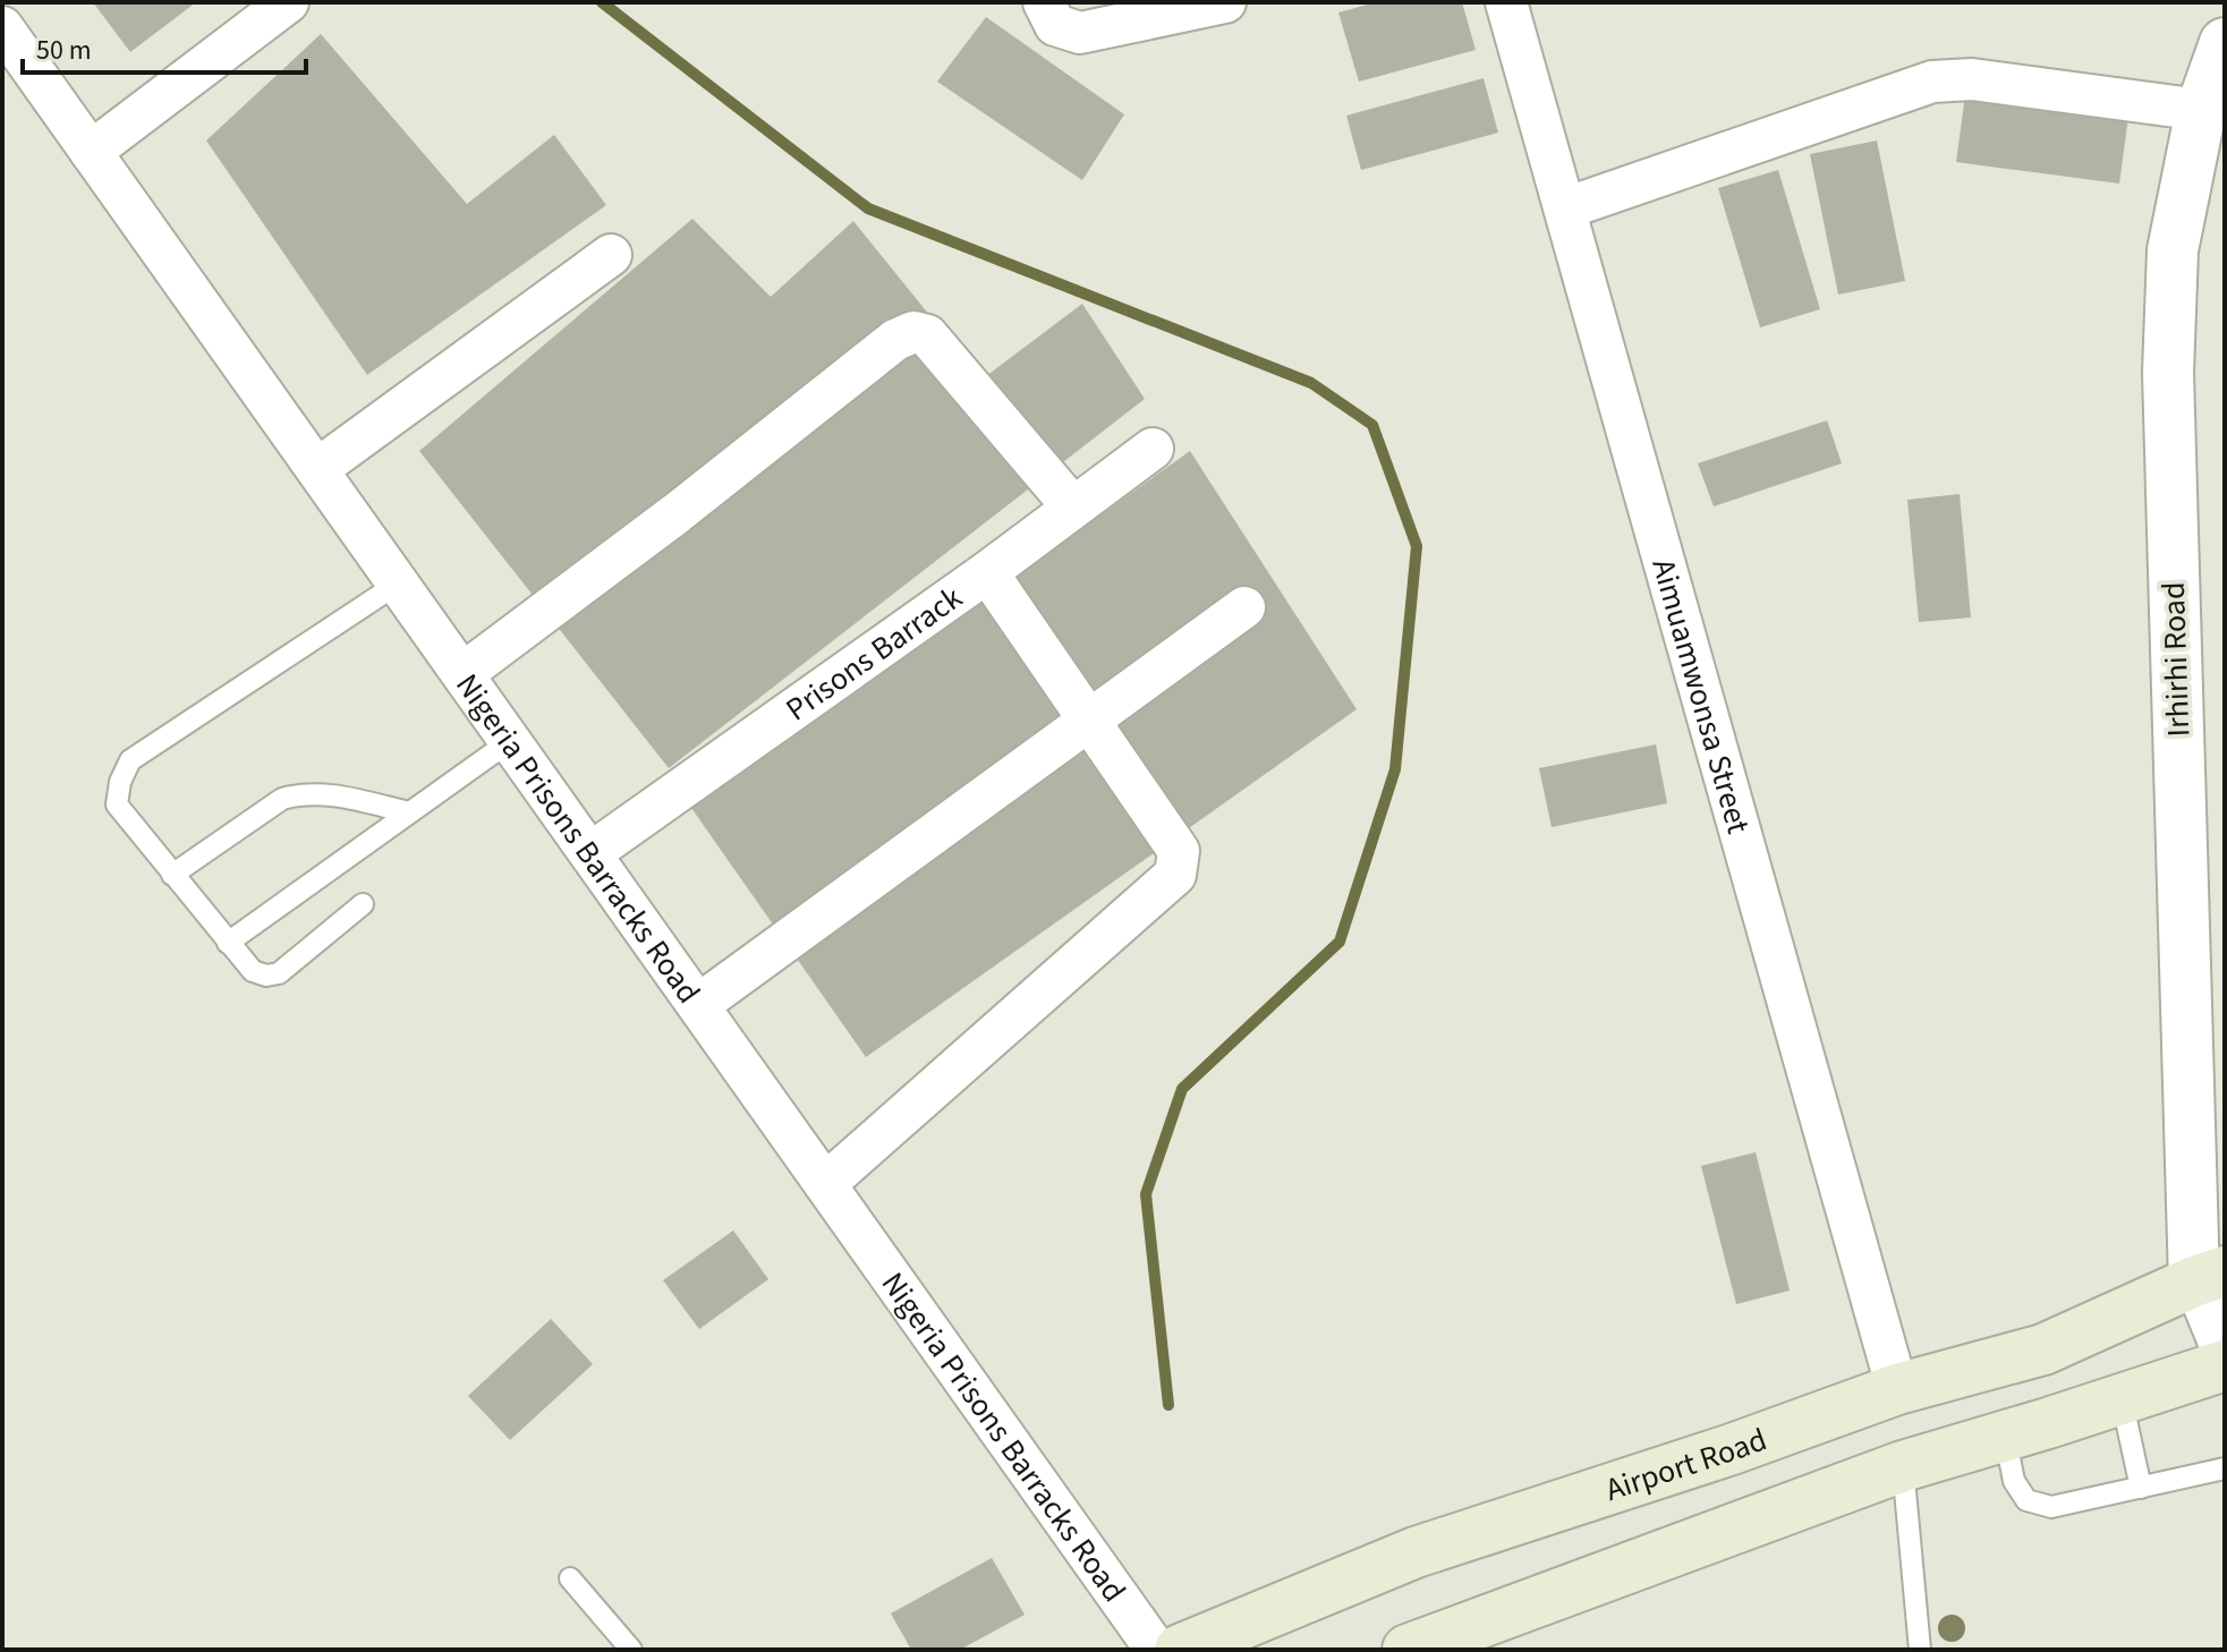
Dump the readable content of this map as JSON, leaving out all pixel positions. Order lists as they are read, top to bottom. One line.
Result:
{"streets":{"main road":["Airport Road"],"street":["Prisons Barrack","Irhirhi Road","Aimuamwonsa Street","Nigeria Prisons Barracks Road"]},"crossings":[["Prisons Barrack","Nigeria Prisons Barracks Road"],["Irhirhi Road","Airport Road"],["Aimuamwonsa Street","Airport Road"]],"scale_bar":"50 m"}
